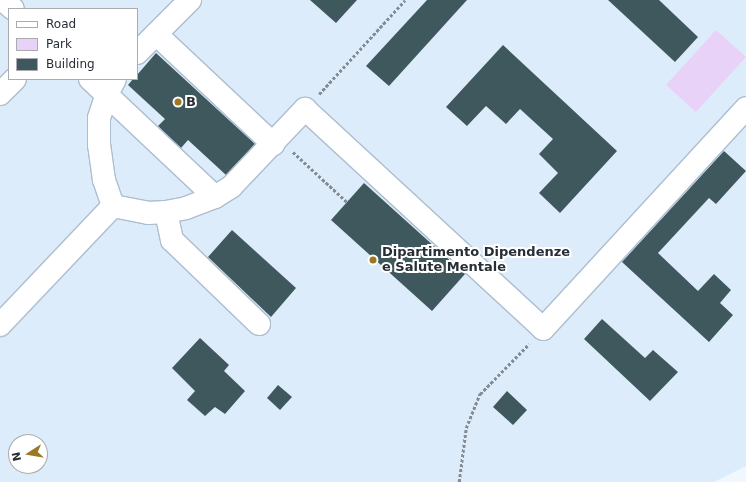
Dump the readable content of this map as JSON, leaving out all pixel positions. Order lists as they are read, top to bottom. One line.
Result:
{"places":["B","Dipartimento Dipendenze e Salute Mentale"],"legend":["Road","Park","Building"],"north":"left"}
